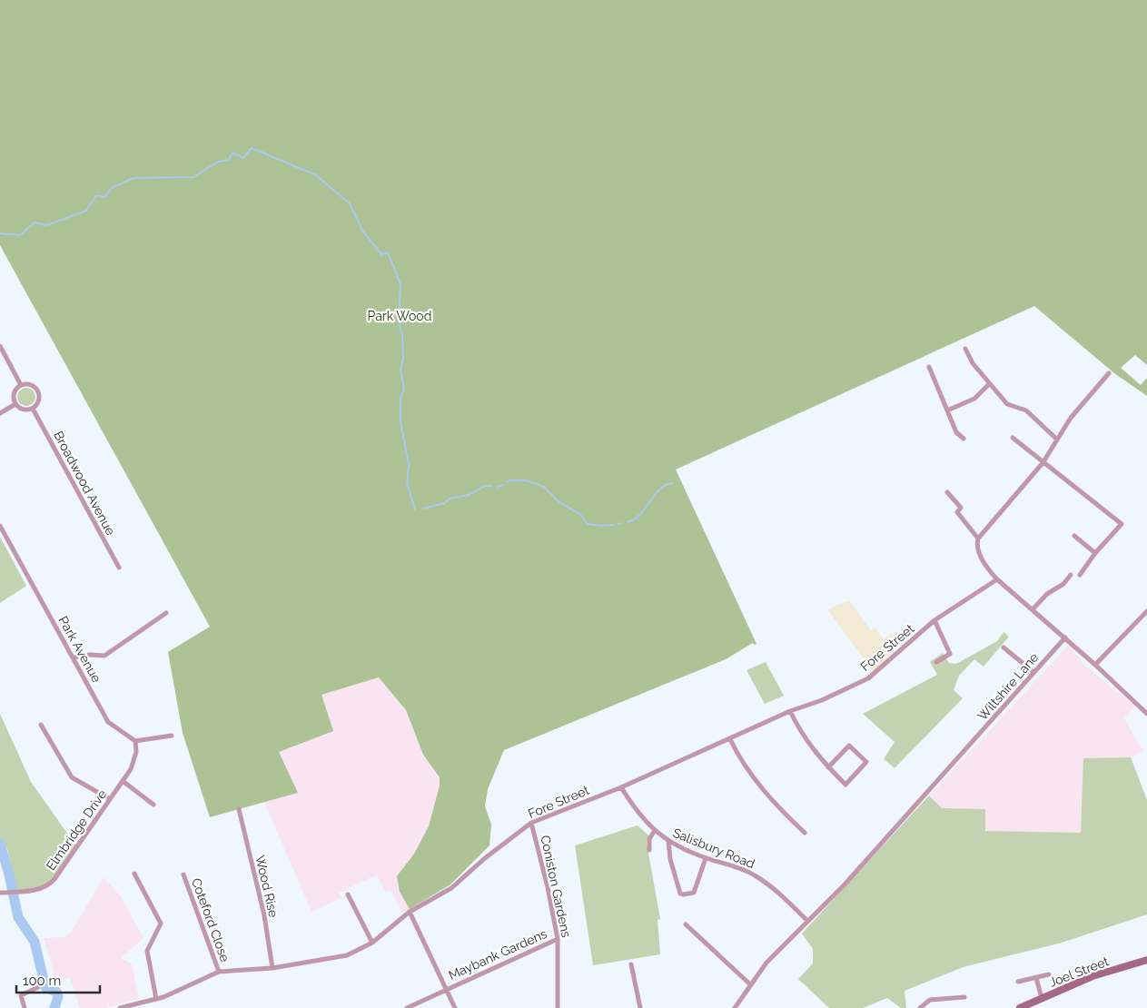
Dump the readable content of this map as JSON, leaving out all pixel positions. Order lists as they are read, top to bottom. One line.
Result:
{"streets":{"main road":["Joel Street"],"street":["Broadwood Avenue","Fore Street","Park Avenue","Wiltshire Lane","Elmbridge Drive","Salisbury Road","Wood Rise","Coniston Gardens","Coteford Close","Maybank Gardens"]},"crossings":[["Fore Street","Salisbury Road"],["Fore Street","Wood Rise"],["Fore Street","Coniston Gardens"],["Fore Street","Coteford Close"],["Park Avenue","Elmbridge Drive"],["Wiltshire Lane","Salisbury Road"],["Coniston Gardens","Maybank Gardens"]],"parks":["Park Wood"],"scale_bar":"100 m"}
